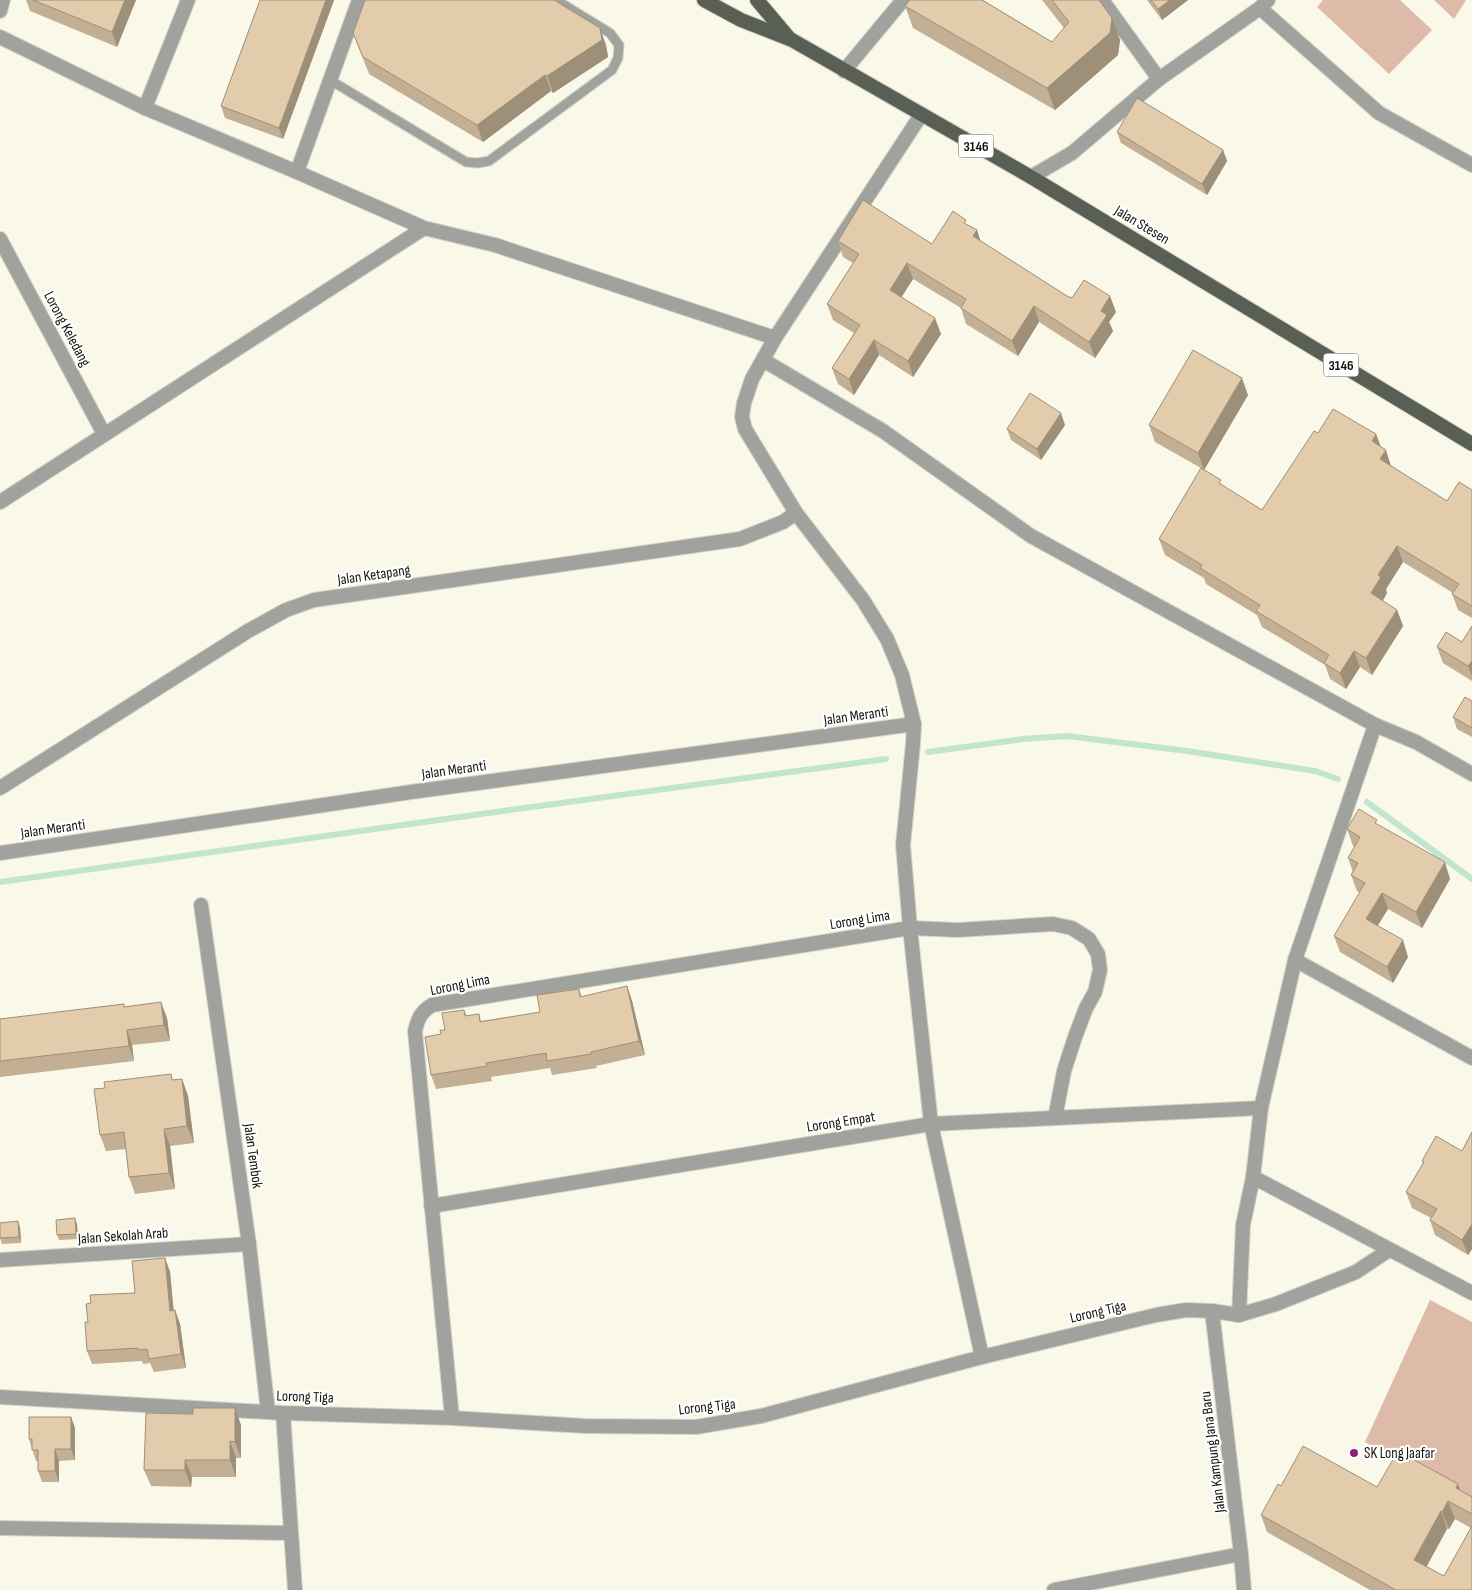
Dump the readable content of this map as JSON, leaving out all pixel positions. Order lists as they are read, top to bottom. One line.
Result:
{"streets":{"main road":["3146","Jalan Stesen"],"street":["Lorong Keledang","Jalan Ketapang","Jalan Meranti","Lorong Lima","Lorong Empat","Jalan Tembok","Jalan Sekolah Arab","Lorong Tiga","Jalan Kampung Jana Baru"]},"crossings":[["3146","Jalan Stesen"],["Lorong Lima","Lorong Empat"],["Lorong Lima","Lorong Tiga"],["Jalan Tembok","Jalan Sekolah Arab"],["Jalan Tembok","Lorong Tiga"],["Lorong Tiga","Jalan Kampung Jana Baru"]],"places":["SK Long Jaafar"]}
